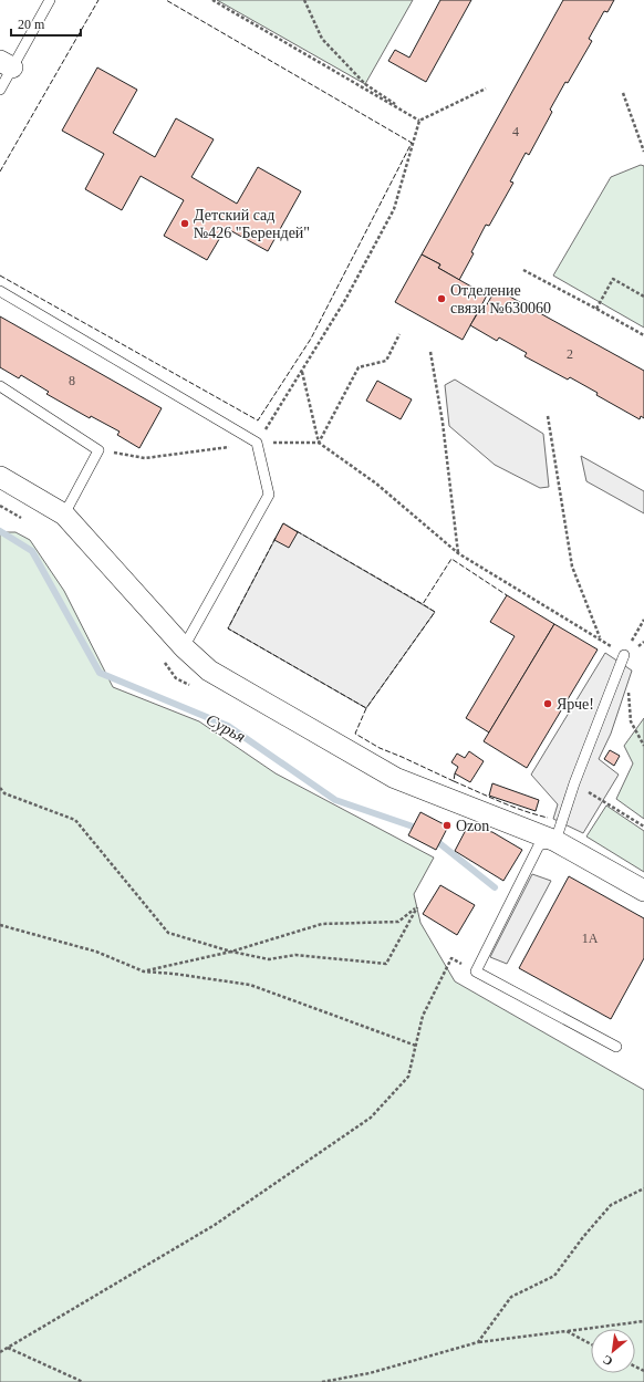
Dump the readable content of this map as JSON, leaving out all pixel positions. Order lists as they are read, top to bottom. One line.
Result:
{"water":["Сурья"],"places":["Детский сад №426 \"Берендей\"","Отделение связи №630060","Ярче!","Ozon"],"house_numbers":["4","2","8","1А"],"scale_bar":"20 m","north":"bottom left"}
